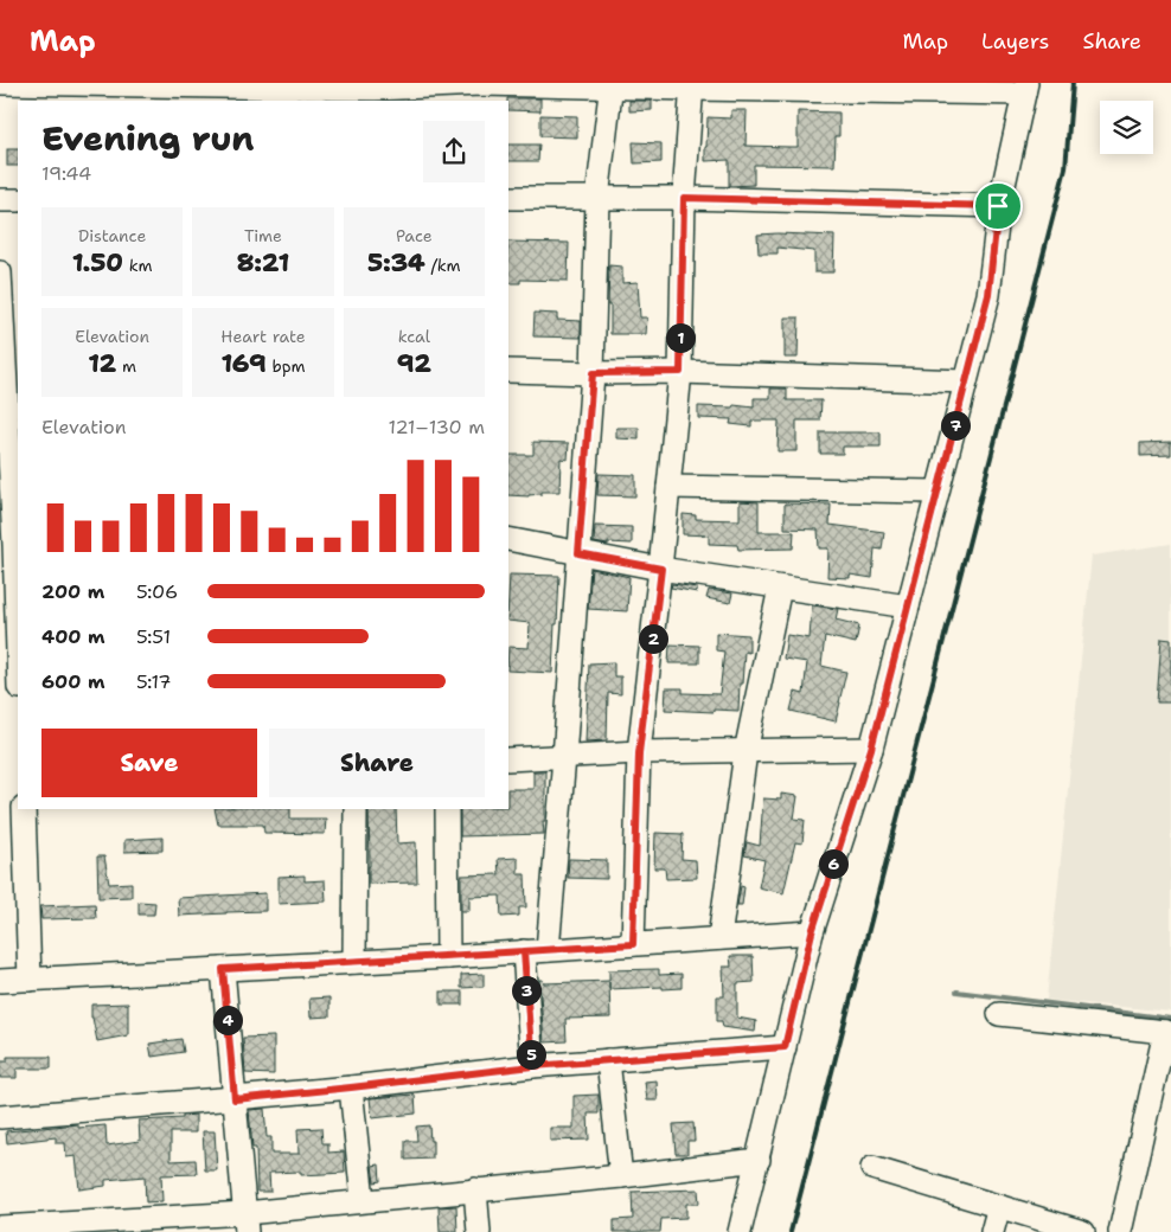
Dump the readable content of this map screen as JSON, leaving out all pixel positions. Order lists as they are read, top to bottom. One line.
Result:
{"page":{"header":"Map","nav":["Map","Layers","Share"],"heading":["Evening run","19:44"],"stats":[["Distance","1.50 km"],["Time","8:21"],["Pace","5:34 /km"],["Elevation","12 m"],["Heart rate","169 bpm"],["kcal","92"]],"pins":["1","7","2","6","3","4","5"],"chart":["Elevation","121–130 m"],"list":[{"name":"200 m","note":"5:06"},{"name":"400 m","note":"5:51"},{"name":"600 m","note":"5:17"}],"buttons":["Save","Share"]}}
